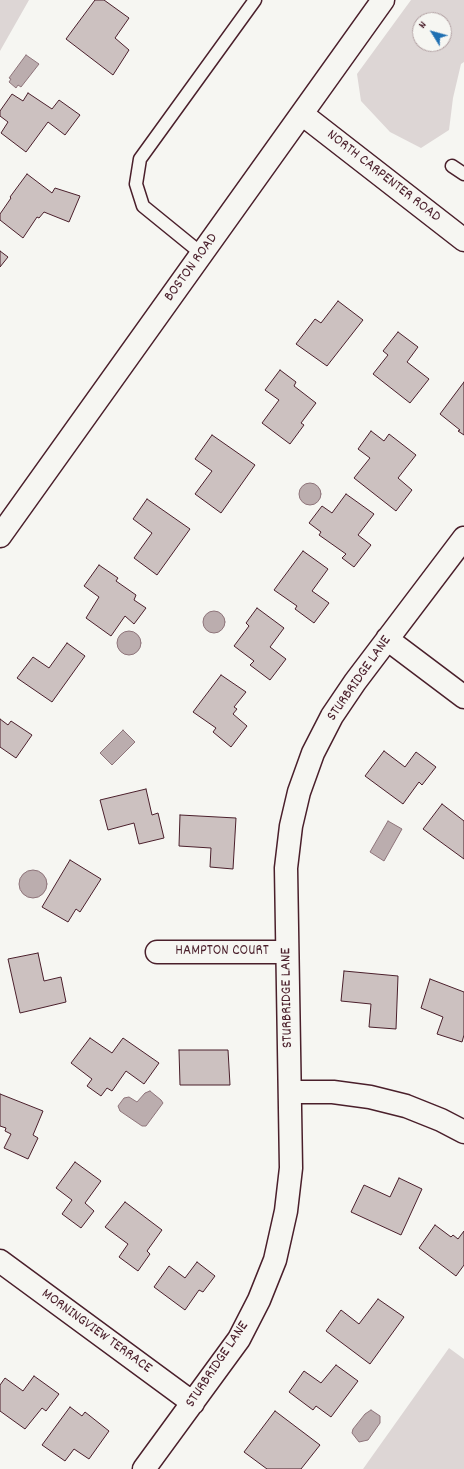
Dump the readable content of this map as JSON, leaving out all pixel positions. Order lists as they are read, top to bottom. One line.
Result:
{"streets":{"street":["NORTH CARPENTER ROAD","BOSTON ROAD","STURBRIDGE LANE","HAMPTON COURT","MORNINGVIEW TERRACE"]},"crossings":[["NORTH CARPENTER ROAD","BOSTON ROAD"],["STURBRIDGE LANE","HAMPTON COURT"],["STURBRIDGE LANE","MORNINGVIEW TERRACE"]],"north":"top left"}
